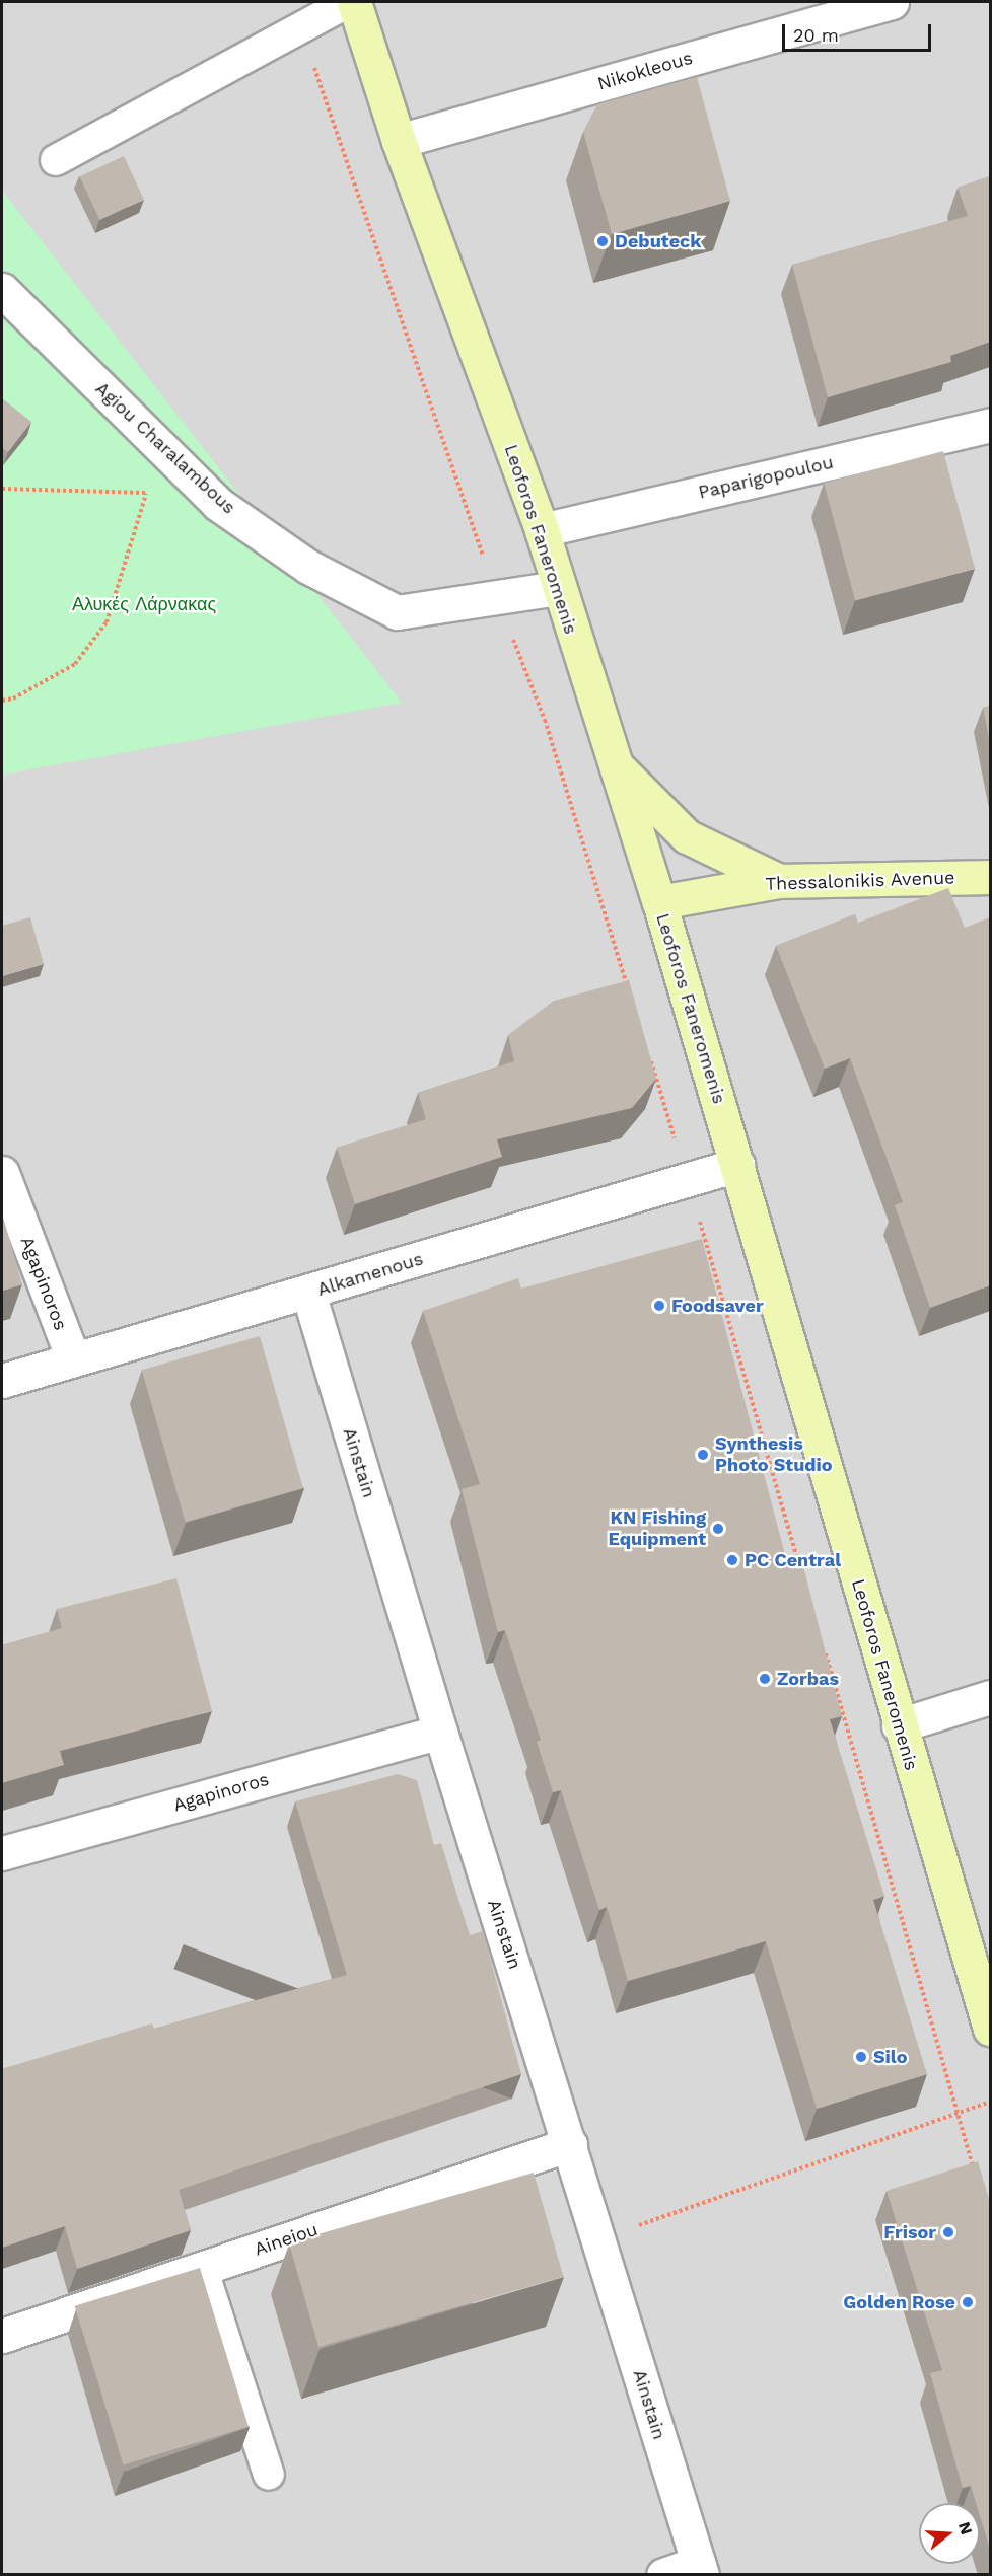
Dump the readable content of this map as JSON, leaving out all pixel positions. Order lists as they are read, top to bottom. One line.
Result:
{"streets":{"main road":["Leoforos Faneromenis","Thessalonikis Avenue"],"street":["Nikokleous","Agiou Charalambous","Paparigopoulou","Alkamenous","Agapinoros","Ainstain","Aineiou"]},"crossings":[["Nikokleous","Leoforos Faneromenis"],["Agiou Charalambous","Leoforos Faneromenis"],["Paparigopoulou","Leoforos Faneromenis"],["Leoforos Faneromenis","Thessalonikis Avenue"],["Leoforos Faneromenis","Alkamenous"],["Alkamenous","Agapinoros"],["Alkamenous","Ainstain"],["Agapinoros","Ainstain"],["Ainstain","Aineiou"]],"parks":["Αλυκές Λάρνακας"],"places":["Debuteck","Foodsaver","Synthesis Photo Studio","KN Fishing Equipment","PC Central","Zorbas","Silo","Frisor","Golden Rose"],"scale_bar":"20 m","north":"right"}
